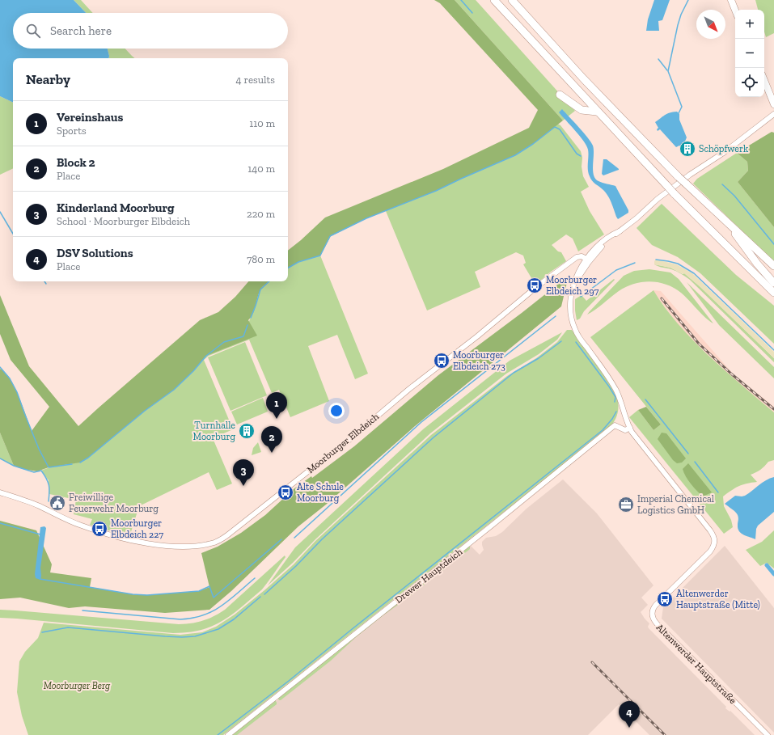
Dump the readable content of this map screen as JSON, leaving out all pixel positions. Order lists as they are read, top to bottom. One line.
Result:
{"streets":{"street":["Moorburger Elbdeich","Drewer Hauptdeich","Altenwerder Hauptstraße"]},"crossings":[["Moorburger Elbdeich","Altenwerder Hauptstraße"],["Drewer Hauptdeich","Altenwerder Hauptstraße"]],"parks":["Moorburger Berg"],"places":{"building":["Schöpfwerk","Turnhalle Moorburg"],"bus stop":["Moorburger Elbdeich 297","Moorburger Elbdeich 273","Alte Schule Moorburg","Moorburger Elbdeich 227","Altenwerder Hauptstraße (Mitte)"],"public building":["Freiwillige Feuerwehr Moorburg"],"office":["Imperial Chemical Logistics GmbH"]},"north":"bottom right","page":{"map_buttons":["+","−"],"search":"Search here","heading":["Nearby","4 results"],"list":[{"mark":"1","name":"Vereinshaus","note":"Sports","value":"110 m"},{"mark":"2","name":"Block 2","note":"Place","value":"140 m"},{"mark":"3","name":"Kinderland Moorburg","note":"School · Moorburger Elbdeich","value":"220 m"},{"mark":"4","name":"DSV Solutions","note":"Place","value":"780 m"}],"pins":["1","2","3","4"]}}
